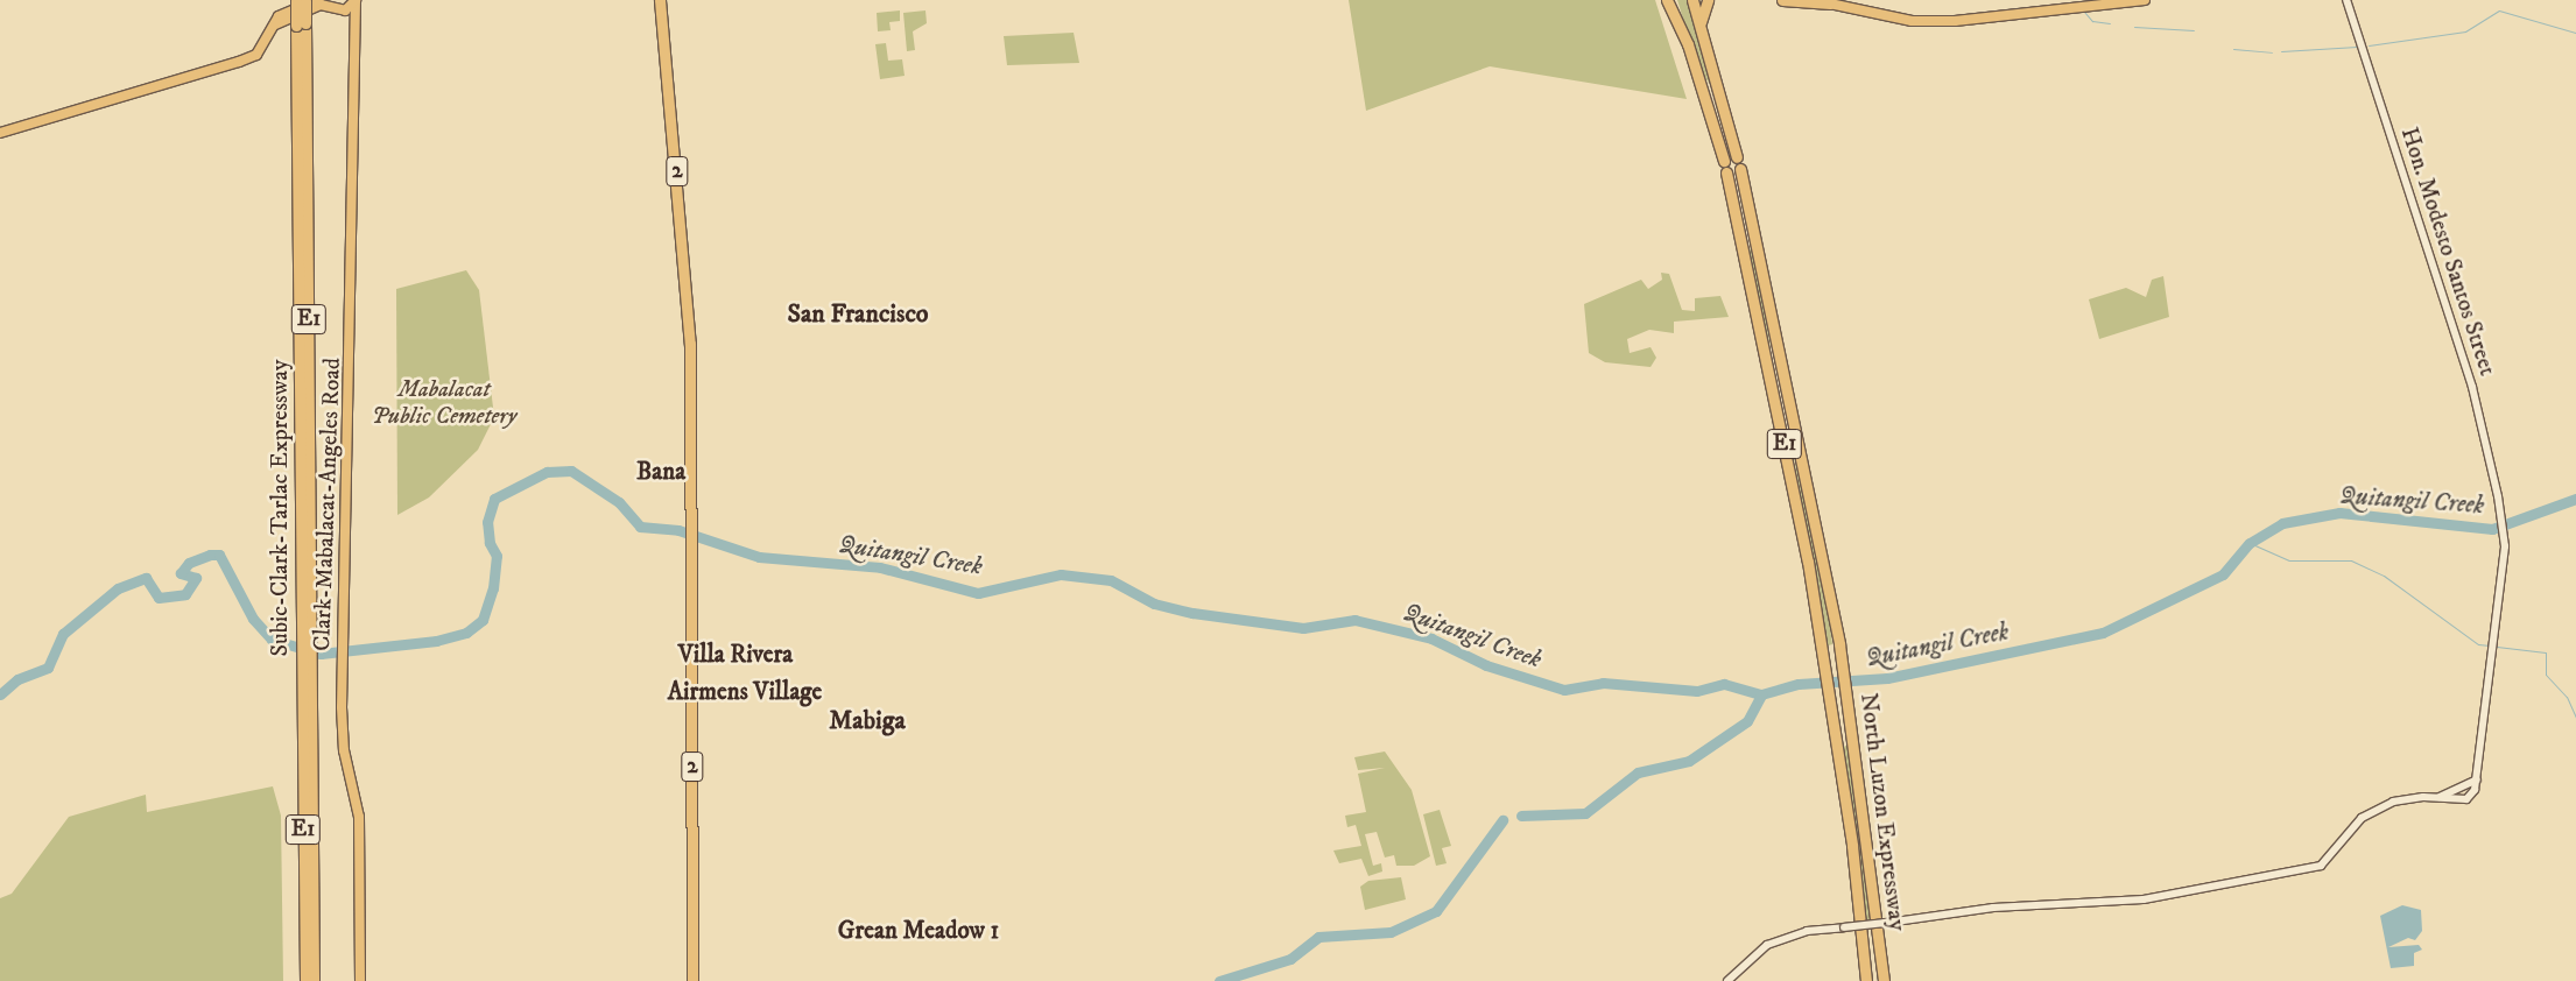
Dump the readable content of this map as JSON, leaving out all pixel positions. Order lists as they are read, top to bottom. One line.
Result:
{"streets":{"highway":["2","E1","Subic-Clark-Tarlac Expressway","North Luzon Expressway"],"main road":["Clark-Mabalacat-Angeles Road"],"street":["Hon. Modesto Santos Street"]},"districts":["San Francisco","Bana","Villa Rivera","Airmens Village","Mabiga","Grean Meadow 1"],"water":["Quitangil Creek"],"parks":["Mabalacat Public Cemetery"]}
